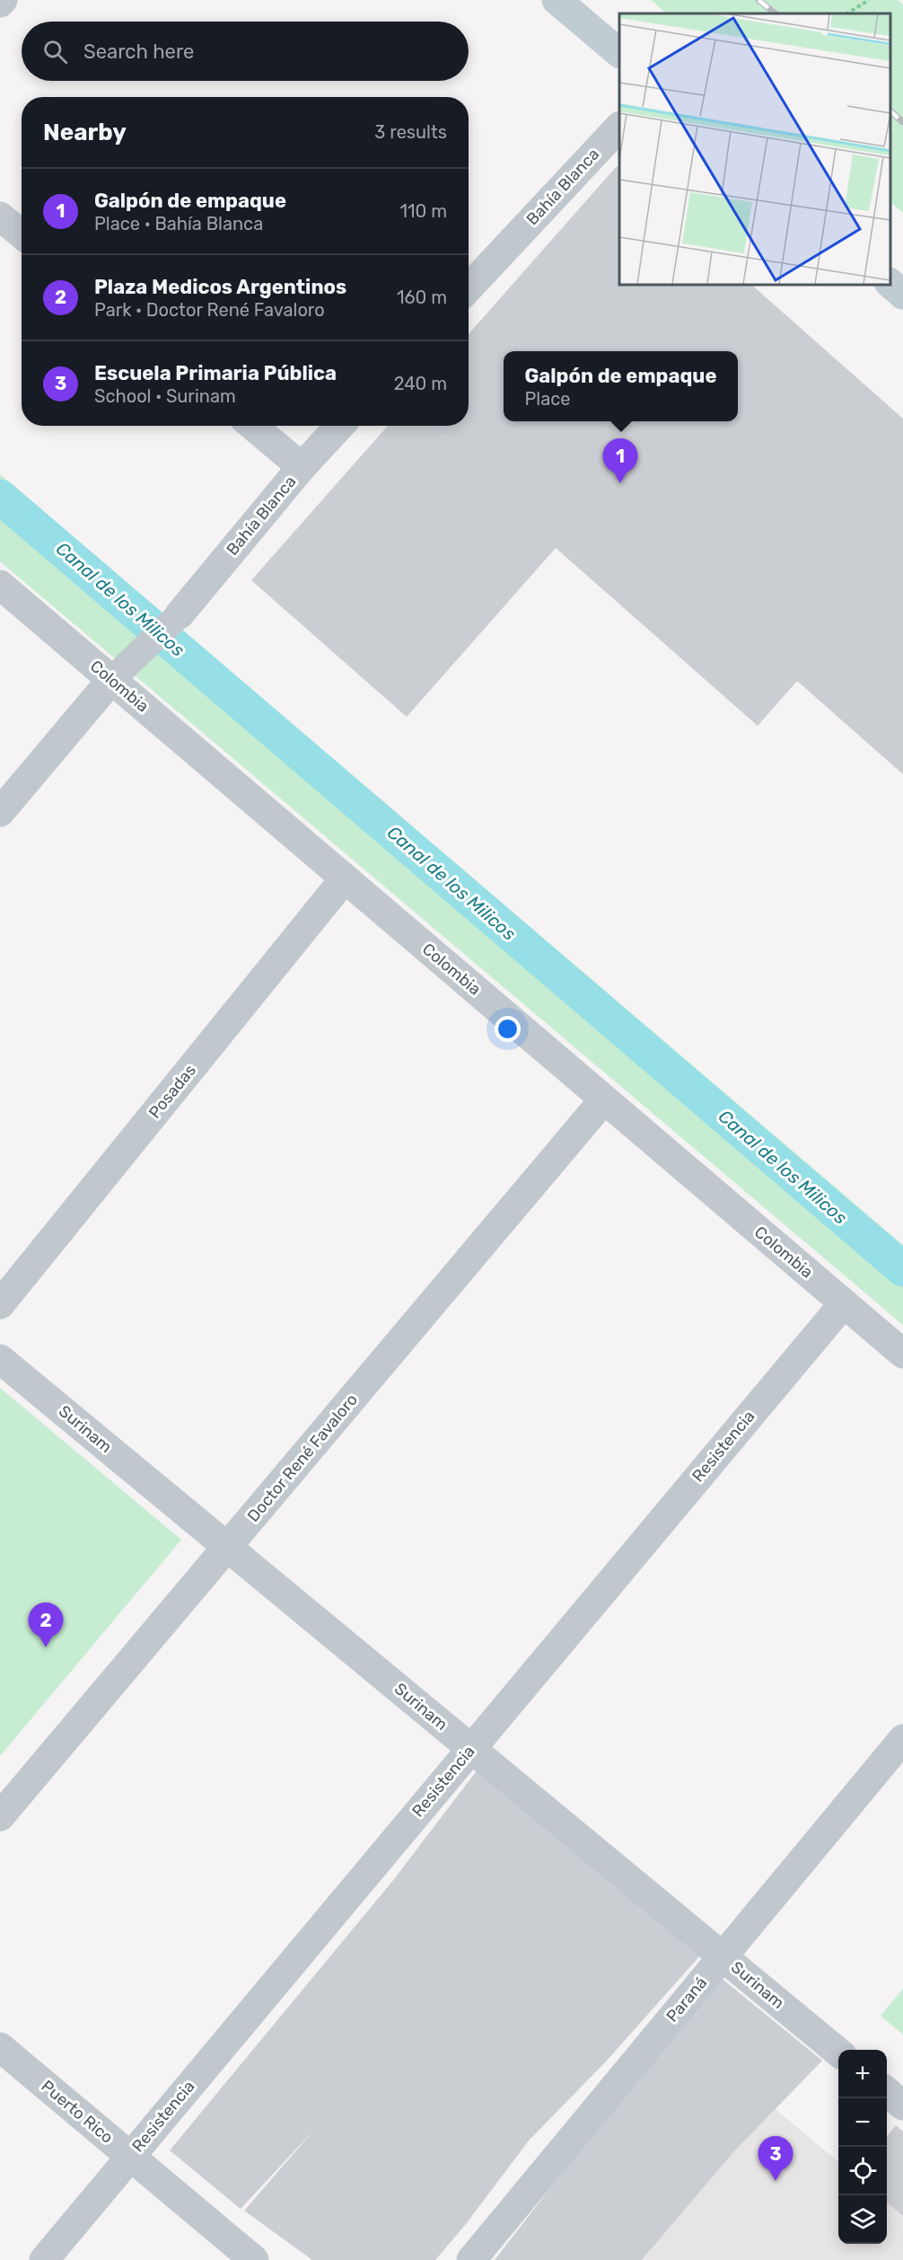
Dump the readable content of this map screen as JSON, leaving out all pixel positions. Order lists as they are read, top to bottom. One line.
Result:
{"streets":{"street":["Bahía Blanca","Colombia","Posadas","Surinam","Resistencia","Doctor René Favaloro","Paraná","Puerto Rico"]},"crossings":[["Colombia","Posadas"],["Colombia","Resistencia"],["Colombia","Doctor René Favaloro"],["Surinam","Resistencia"],["Surinam","Doctor René Favaloro"],["Surinam","Paraná"],["Resistencia","Puerto Rico"]],"water":["Canal de los Milicos"],"page":{"search":"Search here","heading":["Nearby","3 results"],"list":[{"mark":"1","name":"Galpón de empaque","note":"Place · Bahía Blanca","value":"110 m"},{"mark":"2","name":"Plaza Medicos Argentinos","note":"Park · Doctor René Favaloro","value":"160 m"},{"mark":"3","name":"Escuela Primaria Pública","note":"School · Surinam","value":"240 m"}],"popup":["Galpón de empaque","Place"],"pins":["1","2","3"],"map_buttons":["+","−"]}}
